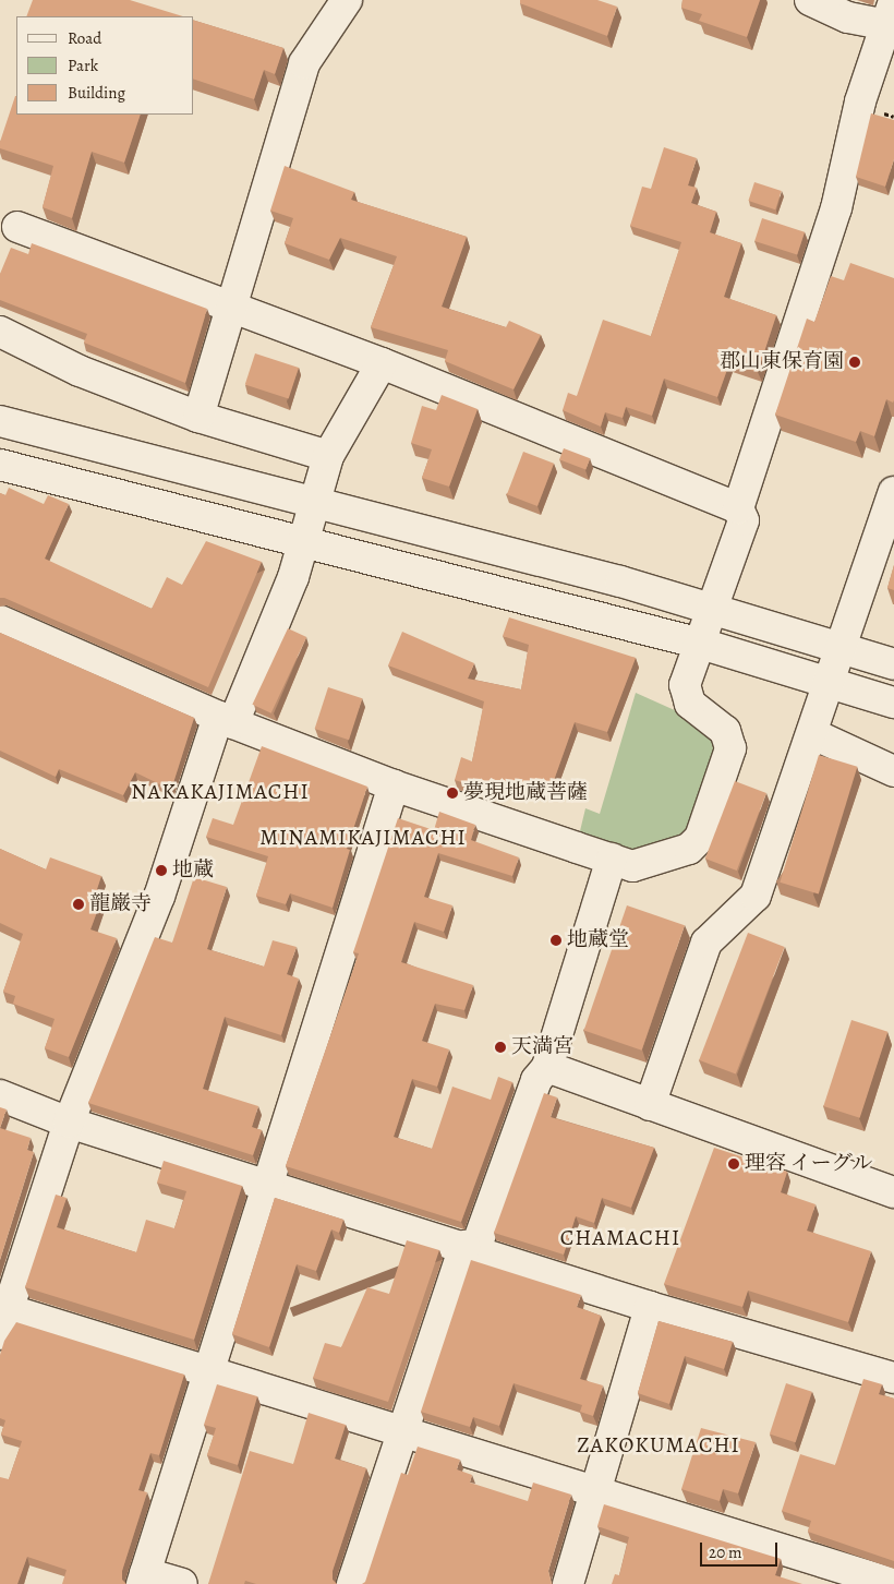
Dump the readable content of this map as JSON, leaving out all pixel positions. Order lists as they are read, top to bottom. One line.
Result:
{"districts":["NAKAKAJIMACHI","MINAMIKAJIMACHI","CHAMACHI","ZAKOKUMACHI"],"places":["郡山東保育園","夢現地蔵菩薩","地蔵","龍巌寺","地蔵堂","天満宮","理容 イーグル"],"legend":["Road","Park","Building"],"scale_bar":"20 m"}
